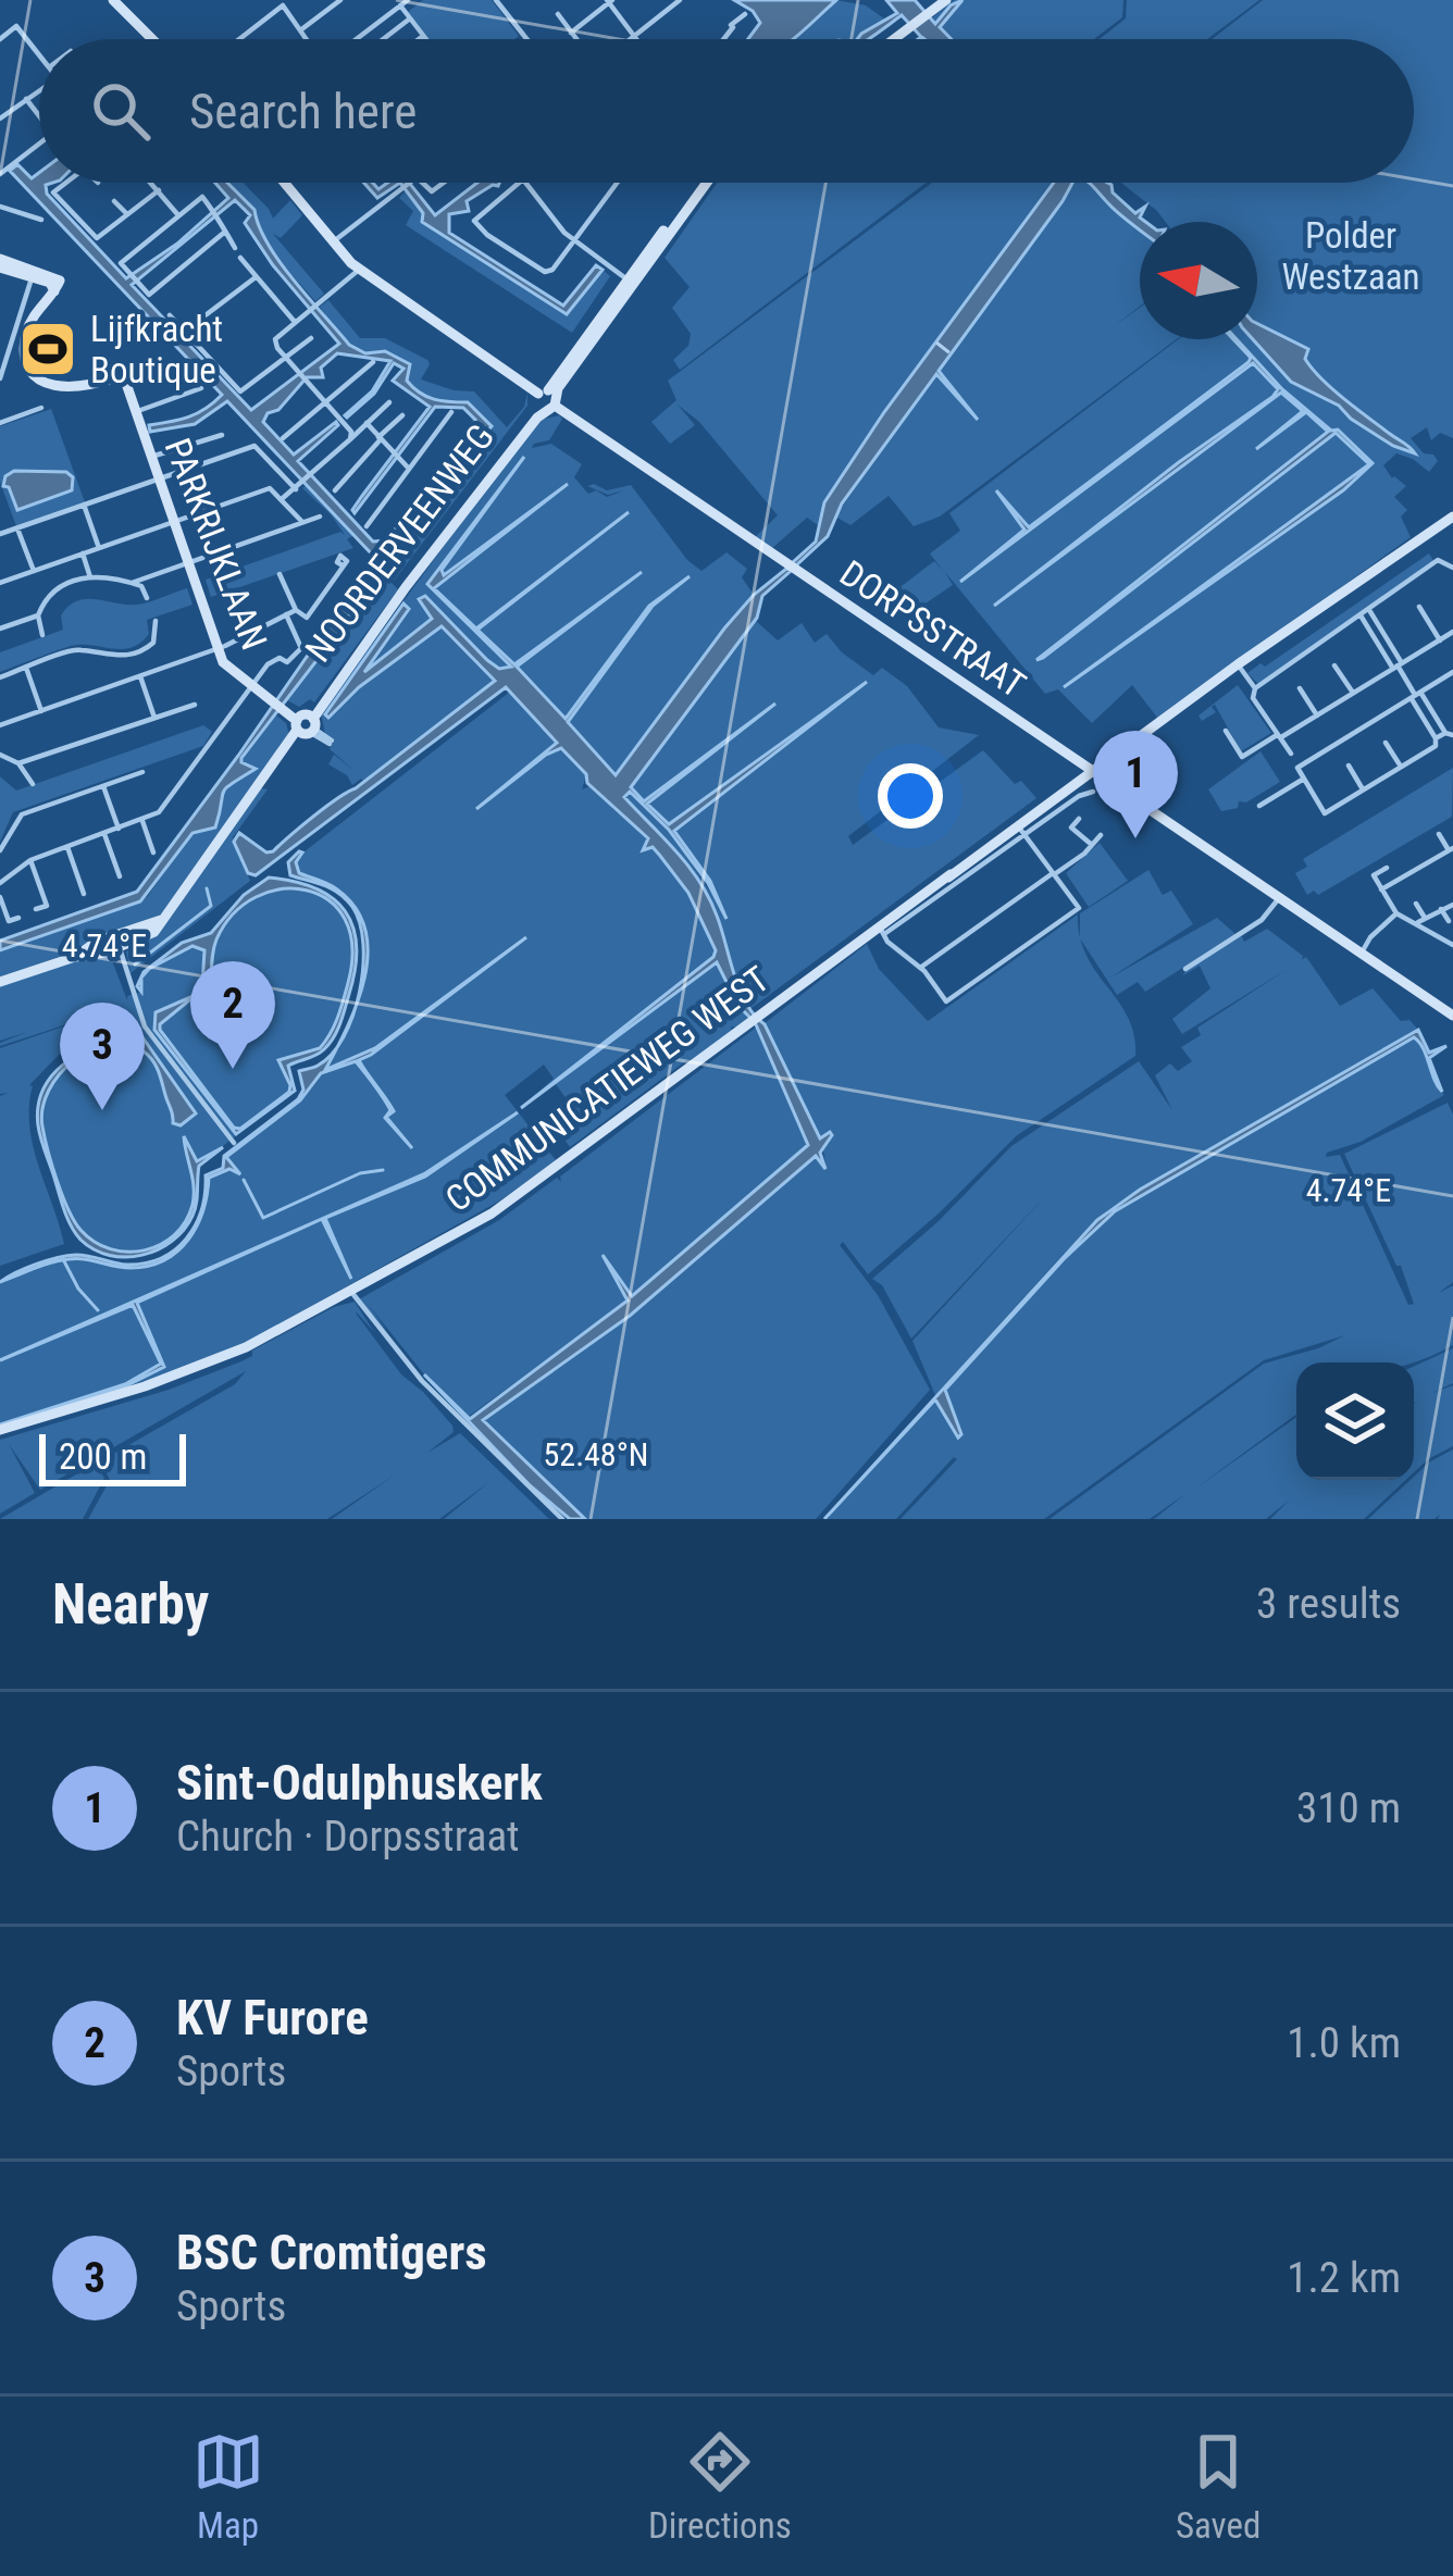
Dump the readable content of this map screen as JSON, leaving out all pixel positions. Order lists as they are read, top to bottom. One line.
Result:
{"streets":{"street":["NOORDERVEENWEG","PARKRIJKLAAN","DORPSSTRAAT","COMMUNICATIEWEG WEST"]},"crossings":[["NOORDERVEENWEG","PARKRIJKLAAN"],["NOORDERVEENWEG","DORPSSTRAAT"],["DORPSSTRAAT","COMMUNICATIEWEG WEST"]],"parks":["Polder Westzaan"],"places":{"sports":["Lijfkracht Boutique"]},"scale_bar":"200 m","north":"left","page":{"search":"Search here","pins":["1","2","3"],"scale":"200 m","heading":["Nearby","3 results"],"list":[{"mark":"1","name":"Sint-Odulphuskerk","note":"Church · Dorpsstraat","value":"310 m"},{"mark":"2","name":"KV Furore","note":"Sports","value":"1.0 km"},{"mark":"3","name":"BSC Cromtigers","note":"Sports","value":"1.2 km"}],"nav":["Map","Directions","Saved"]},"coordinates":["4.74°E","52.48°N"]}
